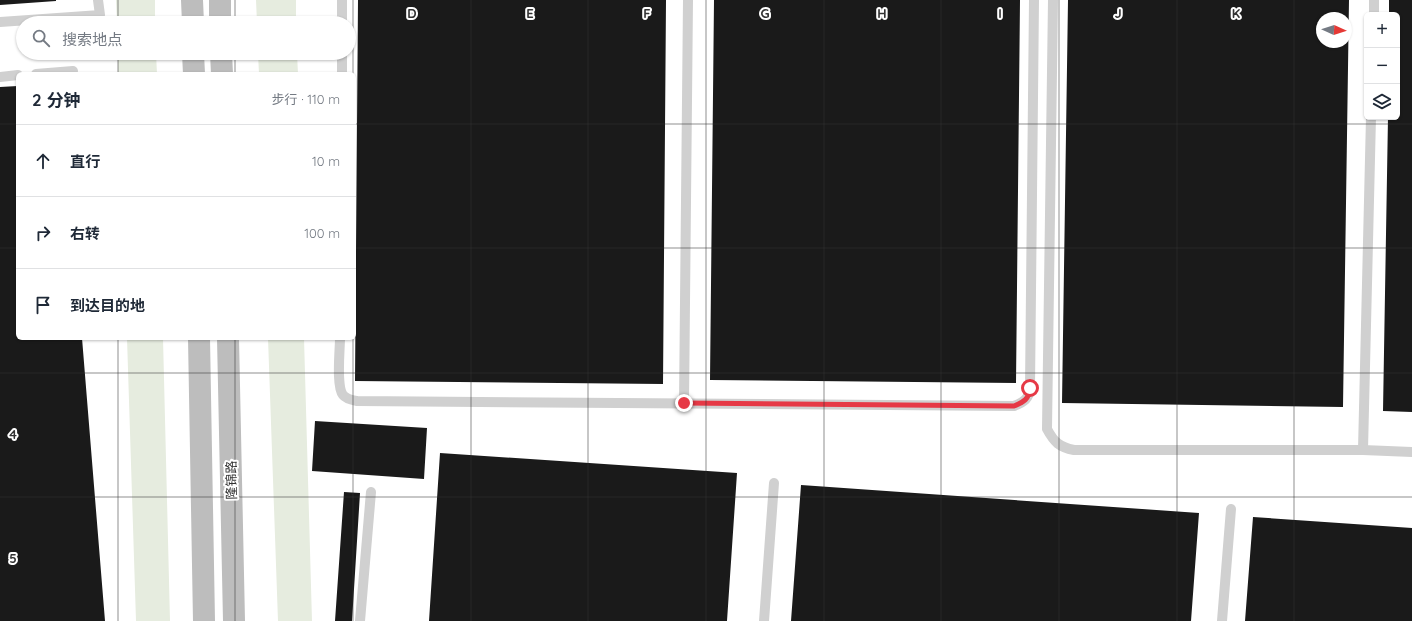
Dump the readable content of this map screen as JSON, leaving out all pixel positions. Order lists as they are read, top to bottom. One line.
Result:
{"streets":{"main road":["隆锦路"]},"north":"right","page":{"map_buttons":["+","−"],"search":"搜索地点","heading":["2 分钟","步行 · 110 m"],"list":[["直行","10 m"],["右转","100 m"],"到达目的地"]},"grid":{"columns":["D","E","F","G","H","I","J","K"],"rows":["4","5"]}}
